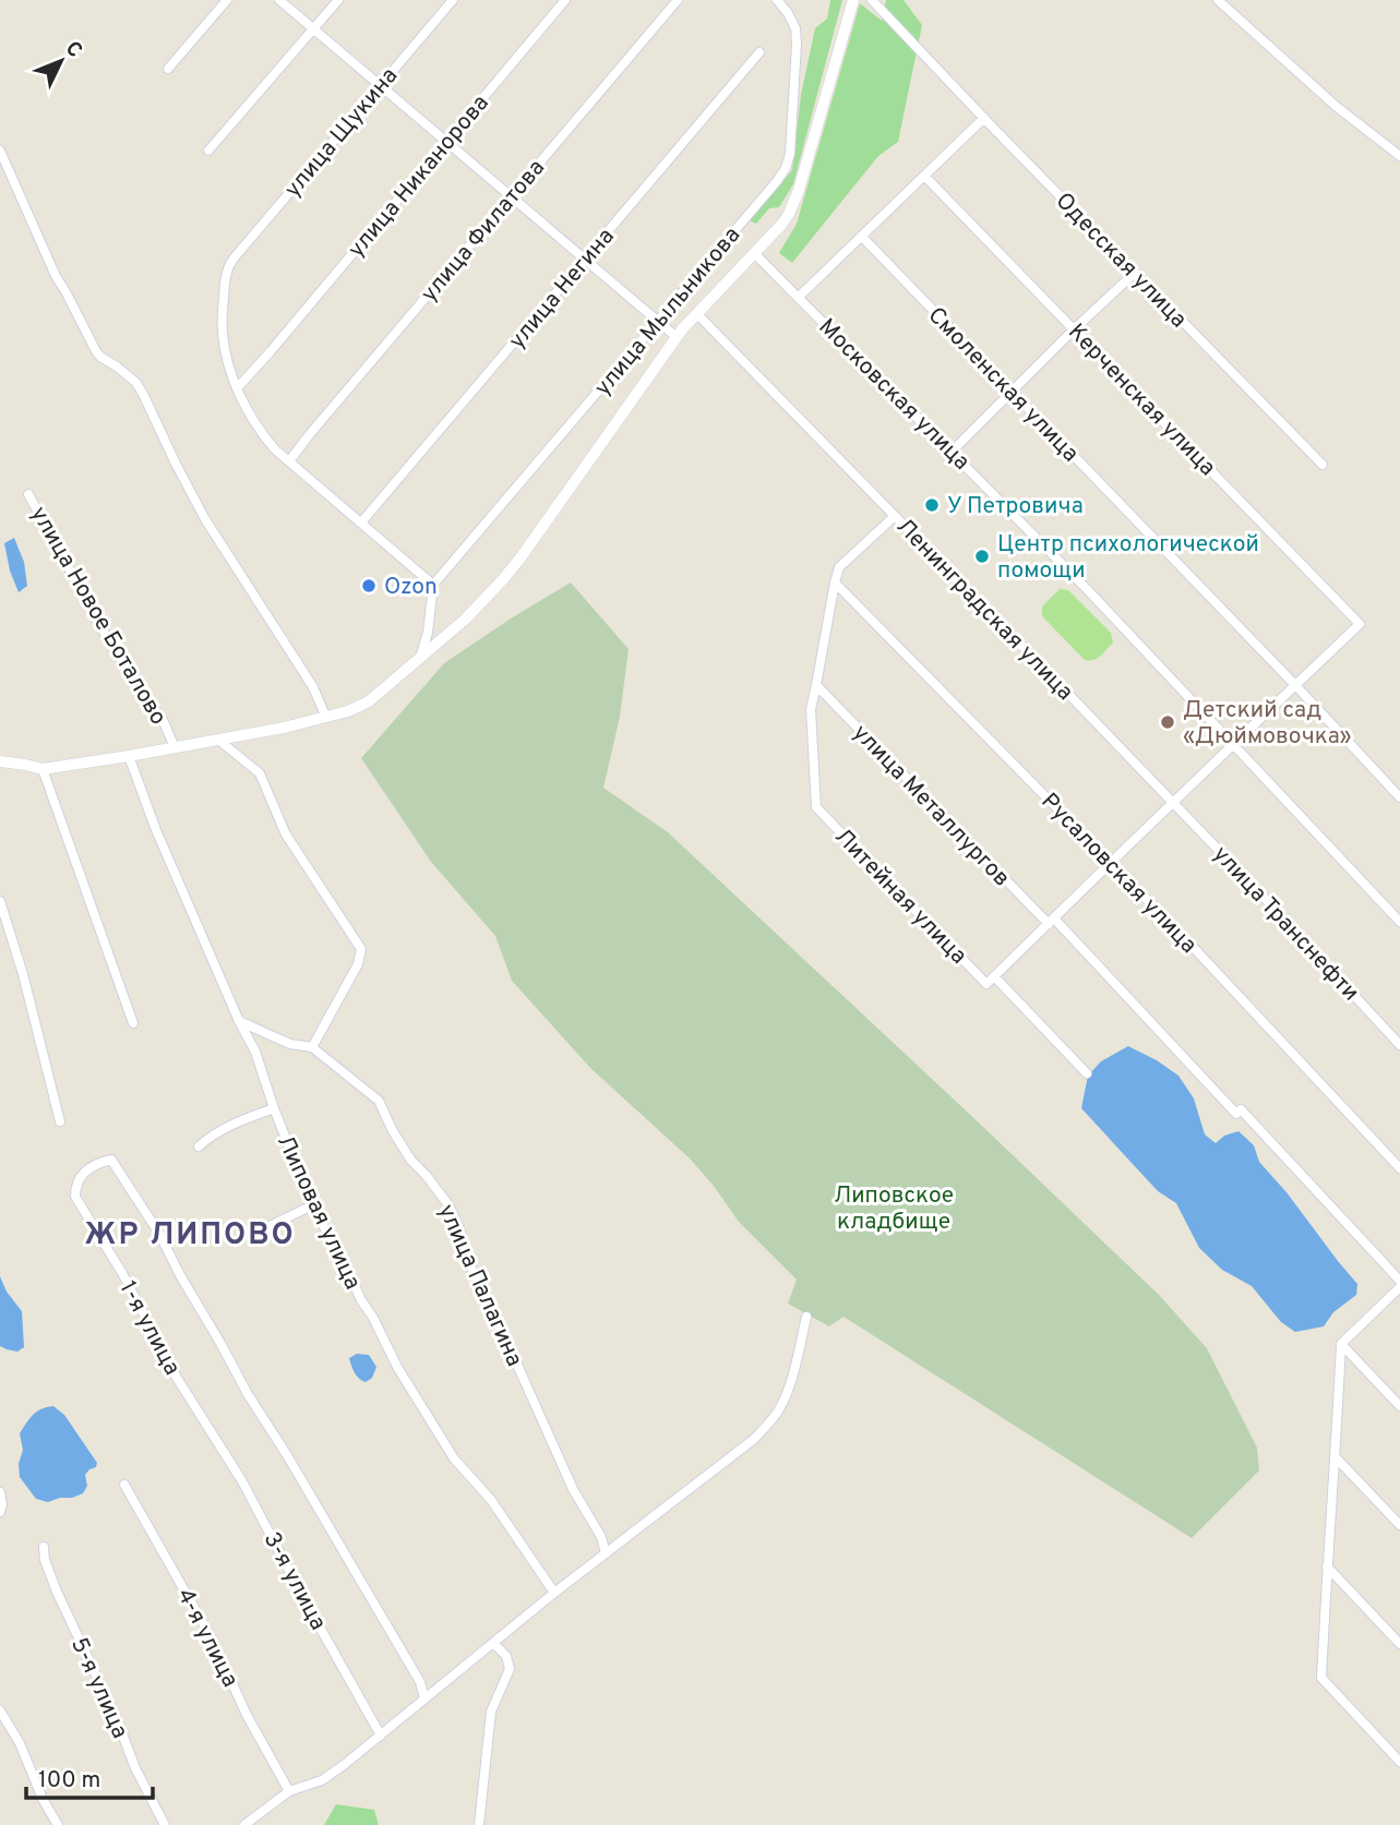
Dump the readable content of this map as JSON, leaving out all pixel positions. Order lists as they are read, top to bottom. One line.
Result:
{"streets":{"street":["улица Щукина","улица Никанорова","улица Филатова","Одесская улица","улица Негина","улица Мыльникова","Смоленская улица","Московская улица","Керченская улица","Ленинградская улица","улица Новое Боталово","улица Металлургов","Русаловская улица","Литейная улица","улица Транснефти","Липовая улица","улица Палагина","1-я улица","3-я улица","4-я улица","5-я улица"]},"crossings":[["улица Щукина","улица Никанорова"],["Смоленская улица","Керченская улица"],["Ленинградская улица","улица Транснефти"],["улица Металлургов","Литейная улица"],["Липовая улица","улица Палагина"],["1-я улица","3-я улица"]],"districts":["ЖР ЛИПОВО"],"parks":["Липовское кладбище"],"places":["У Петровича","Центр психологической помощи","Ozon","Детский сад «Дюймовочка»"],"scale_bar":"100 m","north":"top right"}
